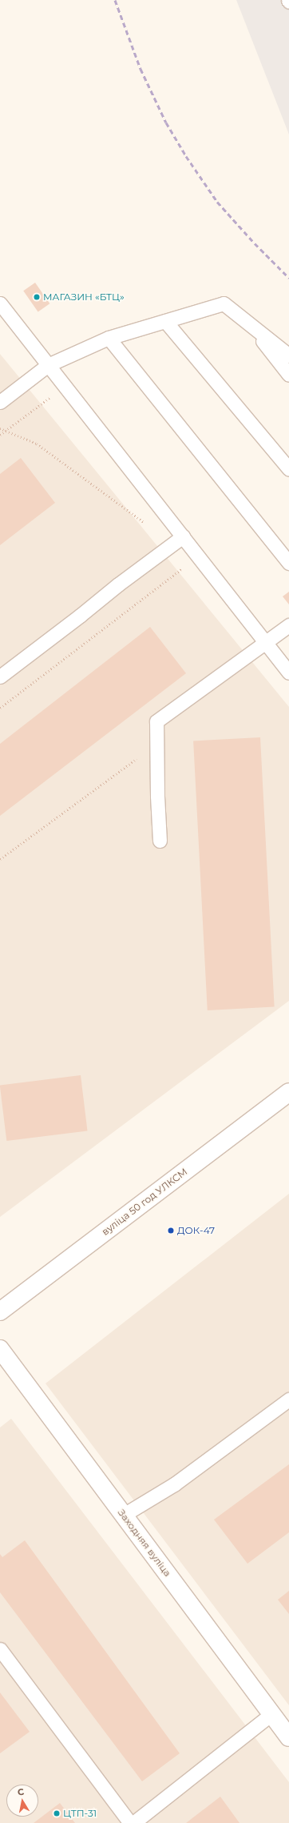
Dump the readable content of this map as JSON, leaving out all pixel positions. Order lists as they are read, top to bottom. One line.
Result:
{"streets":{"street":["вуліца 50 год УЛКСМ","Заходняя вуліца"]},"places":["МАГАЗИН «БТЦ»","ДОК-47","ЦТП-31"],"north":"top"}
